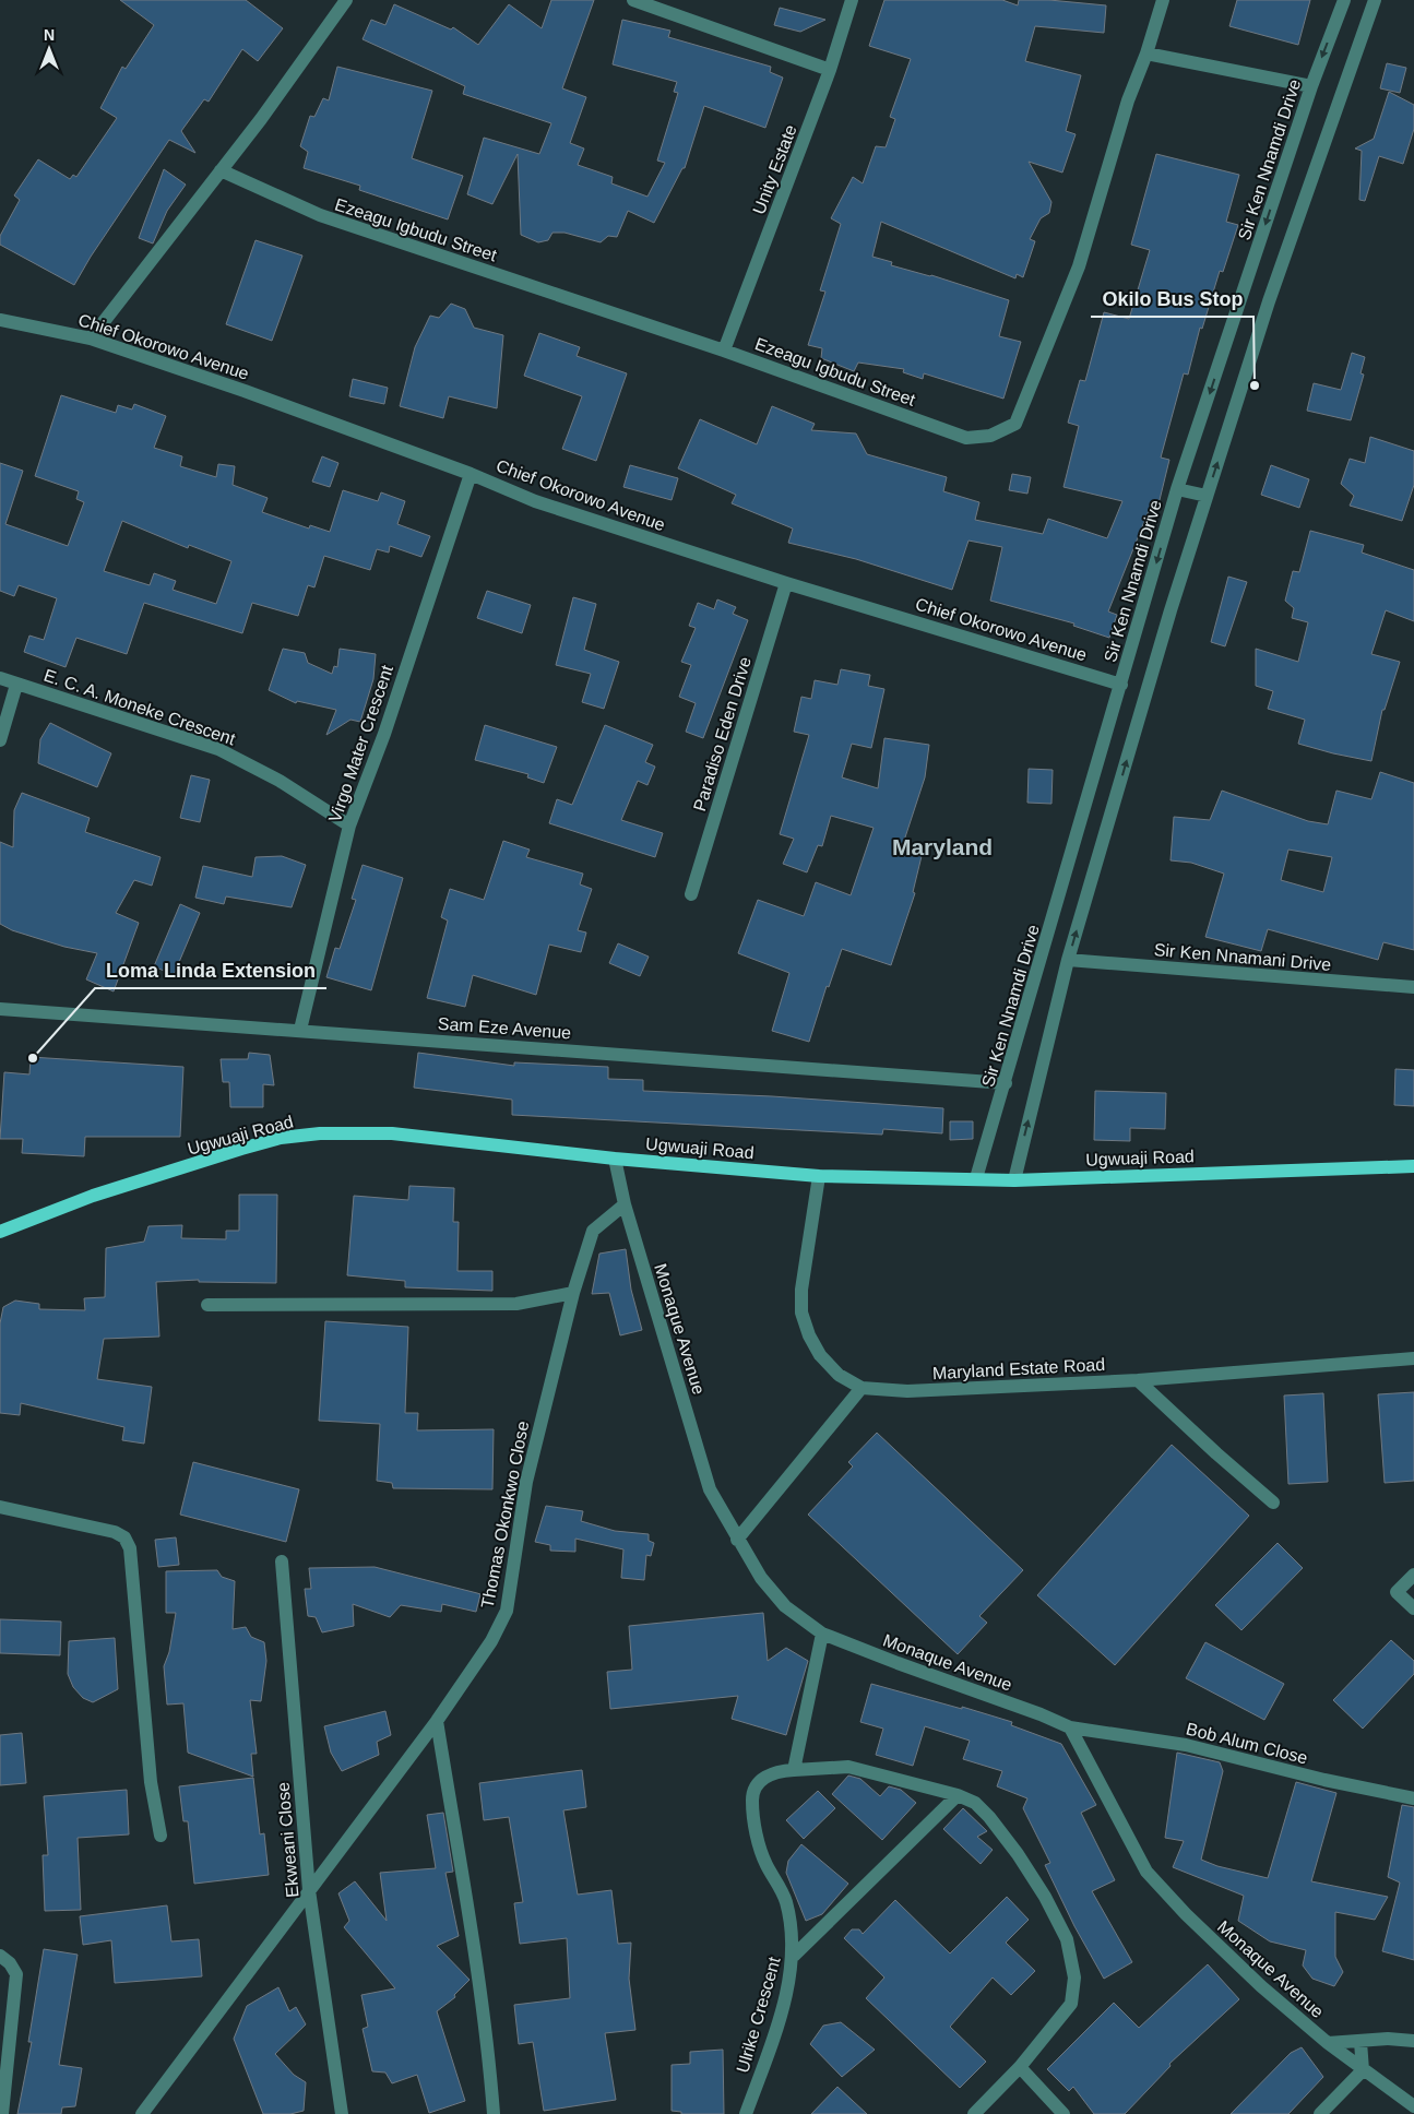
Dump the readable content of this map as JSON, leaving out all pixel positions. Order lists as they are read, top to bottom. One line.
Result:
{"streets":{"main road":["Ugwuaji Road"],"street":["Sir Ken Nnamdi Drive","Unity Estate","Ezeagu Igbudu Street","Chief Okorowo Avenue","E. C. A. Moneke Crescent","Paradiso Eden Drive","Virgo Mater Crescent","Sir Ken Nnamani Drive","Sam Eze Avenue","Monaque Avenue","Maryland Estate Road","Thomas Okonkwo Close","Bob Alum Close","Ekweani Close","Ulrike Crescent"]},"crossings":[["Sir Ken Nnamdi Drive","Chief Okorowo Avenue"],["Sir Ken Nnamdi Drive","Sam Eze Avenue"],["Sir Ken Nnamdi Drive","Ugwuaji Road"],["Unity Estate","Ezeagu Igbudu Street"],["Chief Okorowo Avenue","Paradiso Eden Drive"],["Chief Okorowo Avenue","Virgo Mater Crescent"],["E. C. A. Moneke Crescent","Virgo Mater Crescent"],["Virgo Mater Crescent","Sam Eze Avenue"],["Ugwuaji Road","Monaque Avenue"],["Ugwuaji Road","Maryland Estate Road"],["Monaque Avenue","Thomas Okonkwo Close"],["Monaque Avenue","Bob Alum Close"],["Thomas Okonkwo Close","Ekweani Close"]],"districts":["Maryland"],"places":["Okilo Bus Stop","Loma Linda Extension"],"north":"top"}
